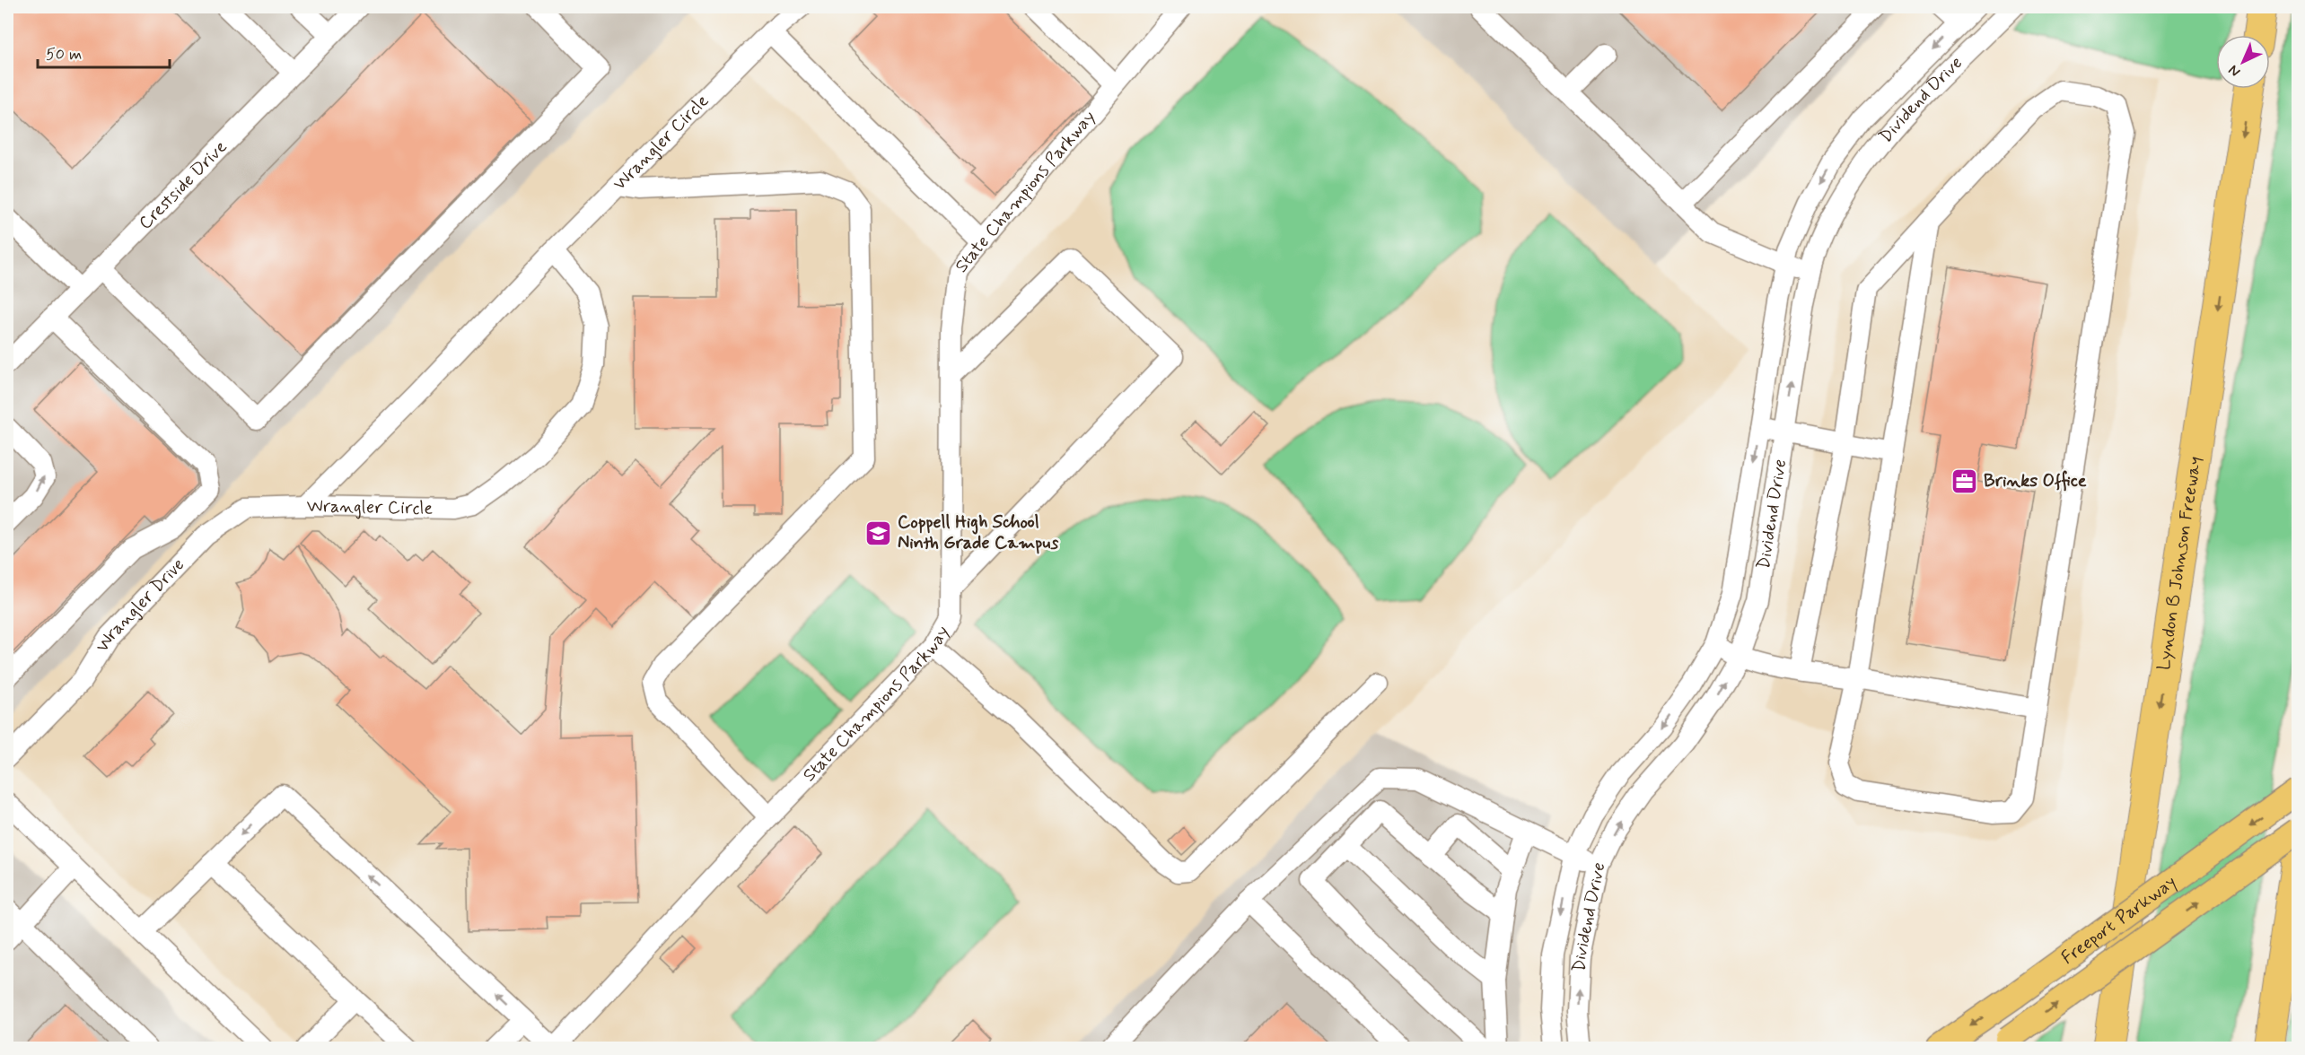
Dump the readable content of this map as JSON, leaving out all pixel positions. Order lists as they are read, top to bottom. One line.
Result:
{"streets":{"highway":["Lyndon B Johnson Freeway"],"main road":["Freeport Parkway"],"street":["Dividend Drive","Wrangler Circle","Crestside Drive","State Champions Parkway","Wrangler Drive"]},"crossings":[["Wrangler Circle","Wrangler Drive"]],"one_way":["Lyndon B Johnson Freeway"],"places":{"office":["Brinks Office"],"school or university":["Coppell High School Ninth Grade Campus"]},"scale_bar":"50 m","north":"bottom left"}
